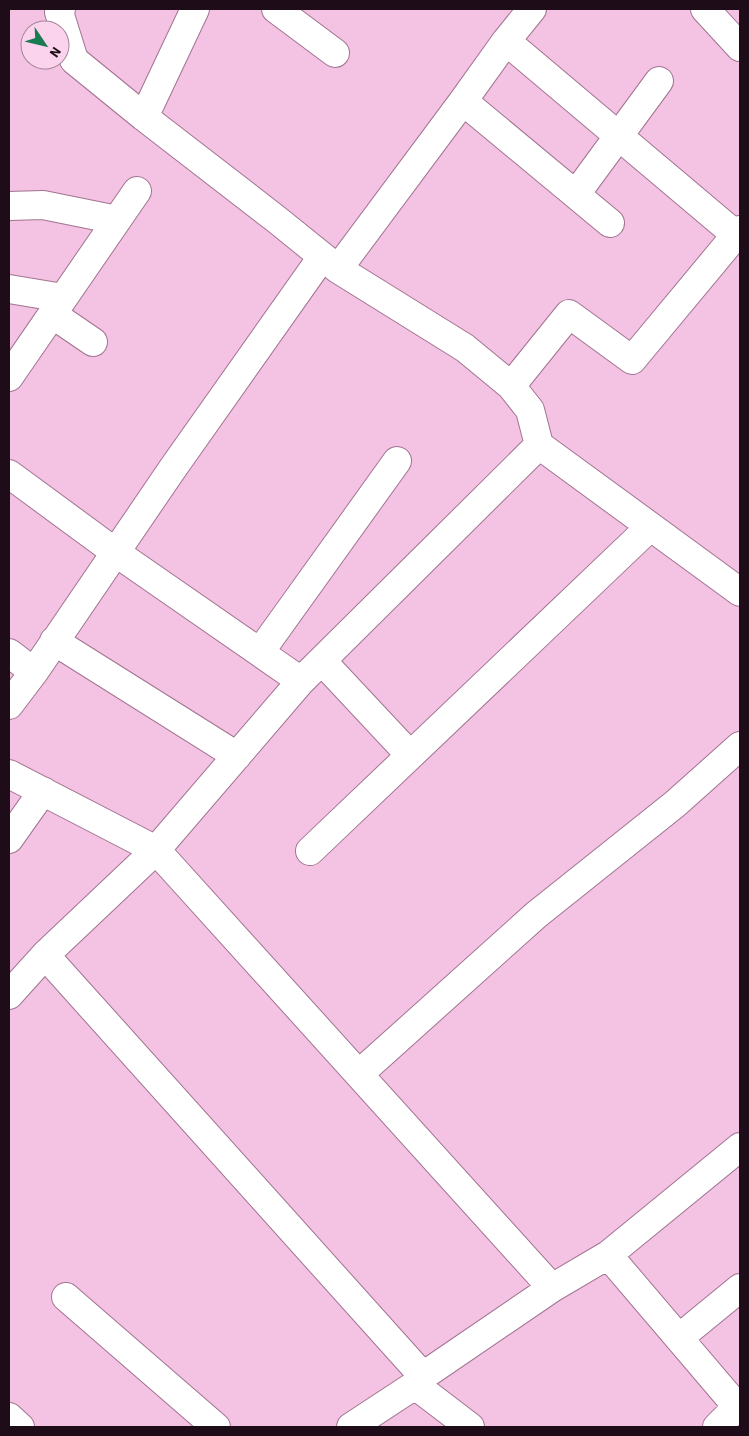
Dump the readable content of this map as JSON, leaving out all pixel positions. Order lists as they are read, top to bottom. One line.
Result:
{"north":"bottom right"}
